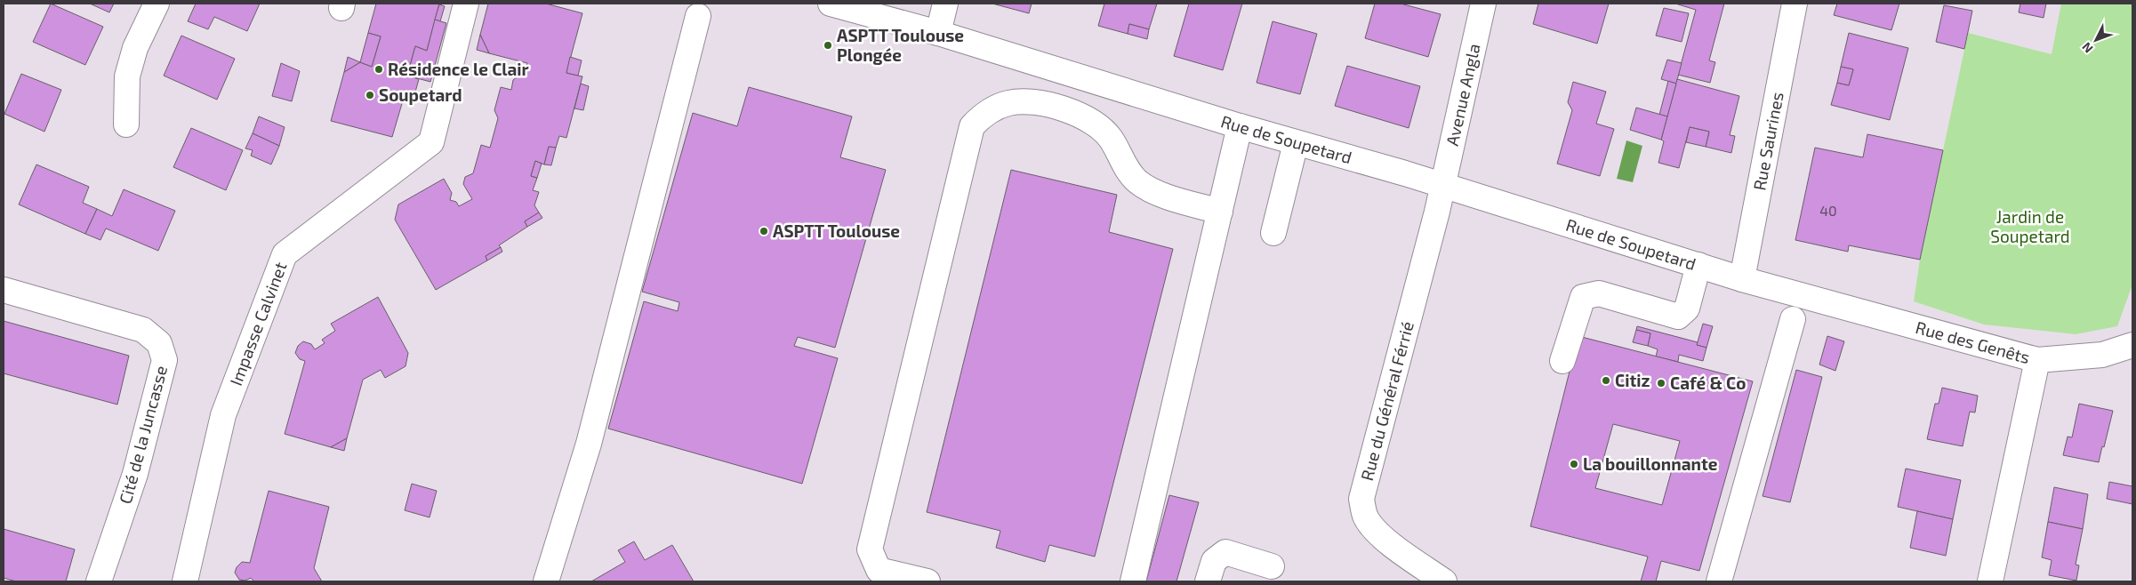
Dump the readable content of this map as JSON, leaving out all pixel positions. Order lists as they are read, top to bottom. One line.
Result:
{"streets":{"street":["Avenue Angla","Rue de Soupetard","Rue Saurines","Impasse Calvinet","Rue des Genêts","Rue du Général Férrié","Cité de la Juncasse"]},"crossings":[["Avenue Angla","Rue de Soupetard"],["Avenue Angla","Rue du Général Férrié"],["Rue de Soupetard","Rue Saurines"],["Rue de Soupetard","Rue des Genêts"],["Rue de Soupetard","Rue du Général Férrié"],["Rue Saurines","Rue des Genêts"]],"parks":["Jardin de Soupetard"],"places":["ASPTT Toulouse Plongée","Résidence le Clair","Soupetard","ASPTT Toulouse","Citiz","Café & Co","La bouillonnante"],"house_numbers":["40"],"north":"bottom left"}
